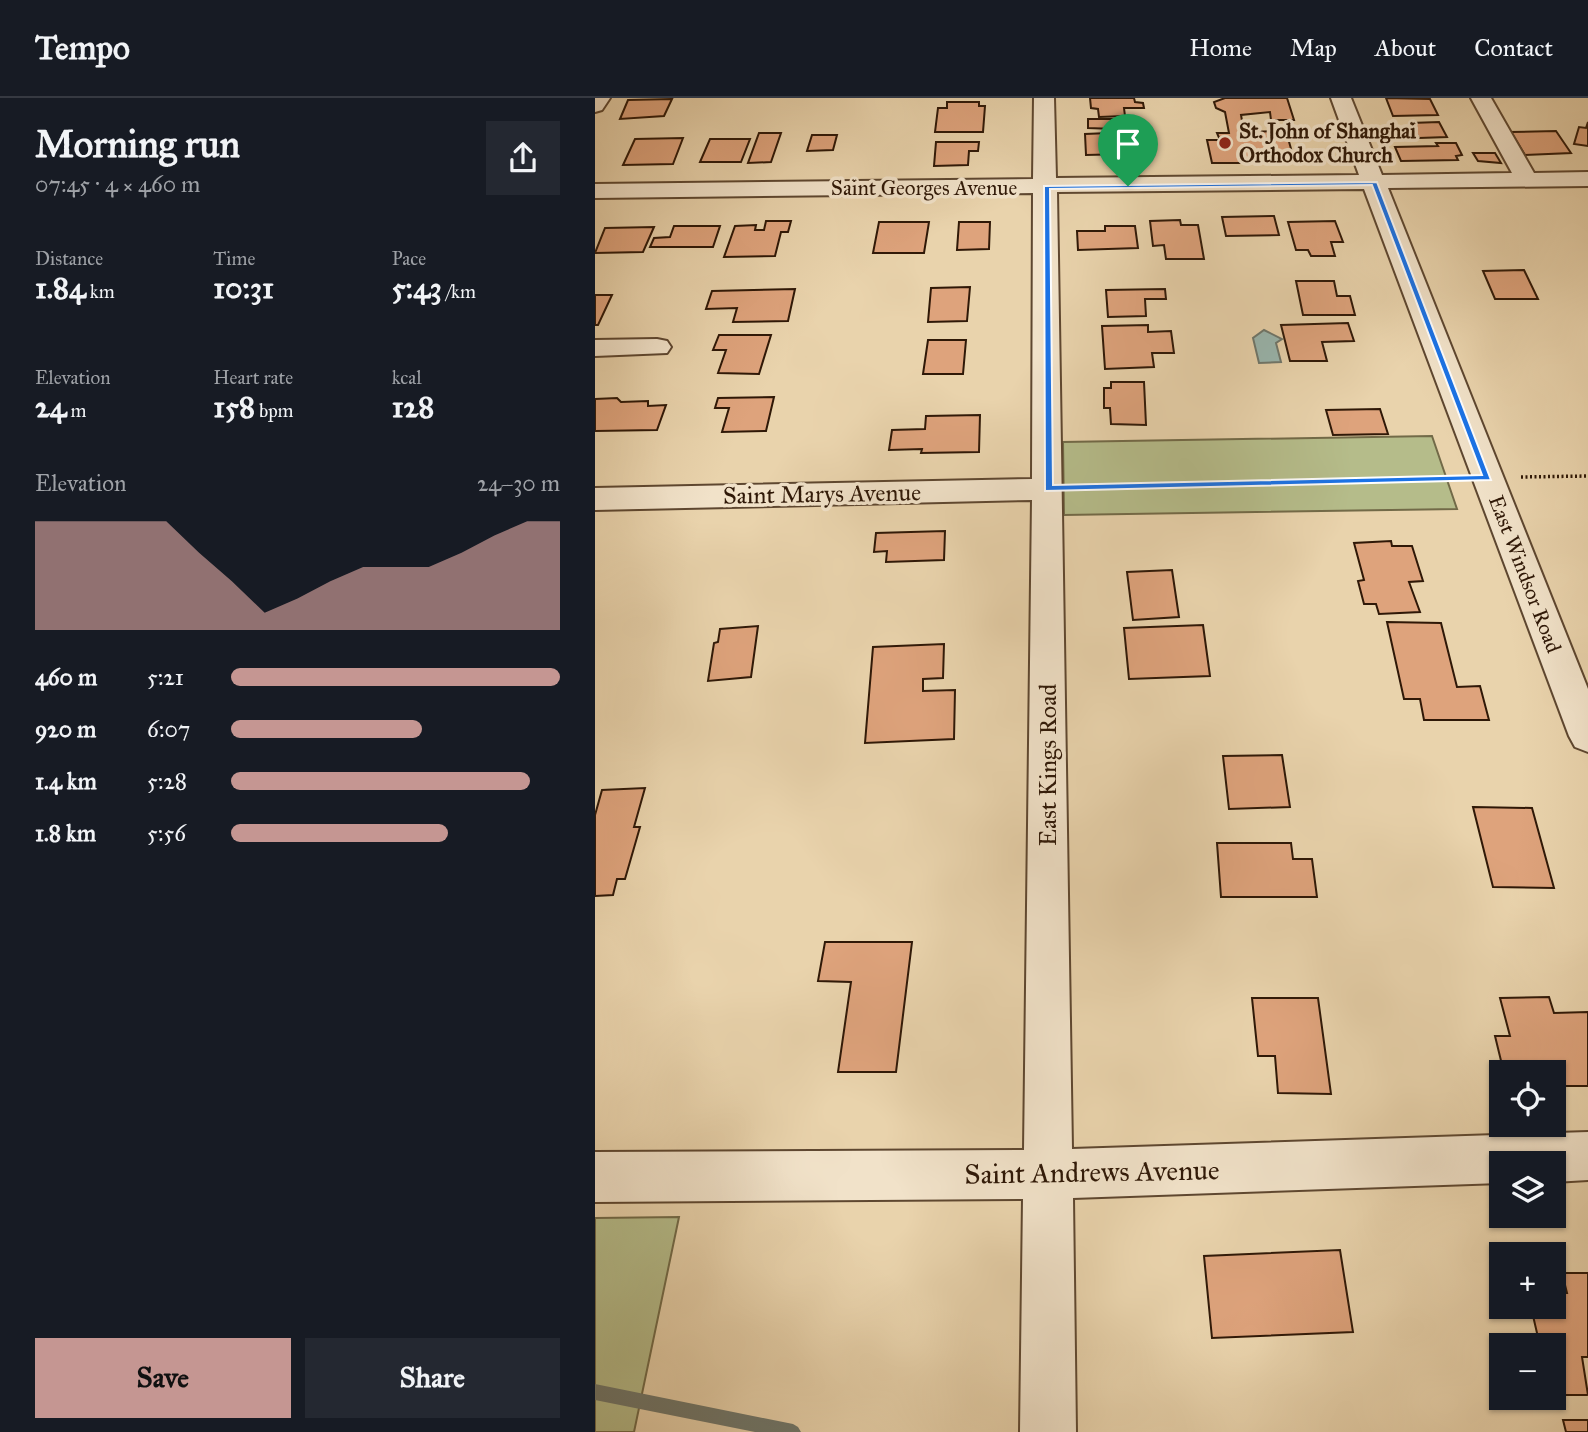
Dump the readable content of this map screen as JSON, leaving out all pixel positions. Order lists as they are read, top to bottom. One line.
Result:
{"streets":{"street":["Saint Georges Avenue","Saint Marys Avenue","East Windsor Road","East Kings Road","Saint Andrews Avenue"]},"crossings":[["Saint Georges Avenue","East Windsor Road"],["Saint Georges Avenue","East Kings Road"],["Saint Marys Avenue","East Kings Road"],["East Kings Road","Saint Andrews Avenue"]],"places":["St. John of Shanghai Orthodox Church"],"page":{"header":"Tempo","nav":["Home","Map","About","Contact"],"heading":["Morning run","07:45 · 4 × 460 m"],"stats":[["Distance","1.84 km"],["Time","10:31"],["Pace","5:43 /km"],["Elevation","24 m"],["Heart rate","158 bpm"],["kcal","128"]],"chart":["Elevation","24–30 m"],"list":[{"name":"460 m","note":"5:21"},{"name":"920 m","note":"6:07"},{"name":"1.4 km","note":"5:28"},{"name":"1.8 km","note":"5:56"}],"map_buttons":["+","−"],"buttons":["Save","Share"]}}
